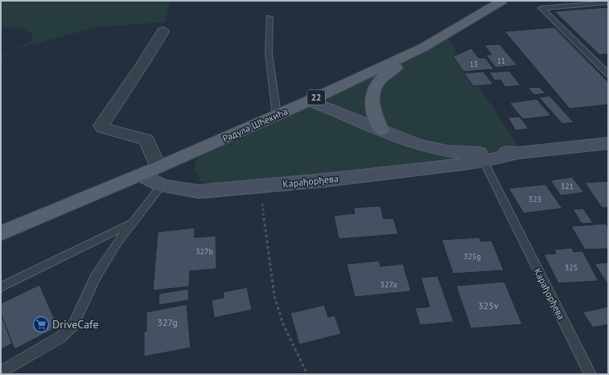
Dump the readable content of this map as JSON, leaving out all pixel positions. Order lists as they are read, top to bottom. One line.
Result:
{"streets":{"main road":["22","Радула Шћекића"],"street":["Карађорђева"]},"crossings":[["Радула Шћекића","Карађорђева"]],"places":{"supermarket":["DriveCafe"]},"house_numbers":["11","13","321","323","327b","325g","325","327a","325v","327g"]}
